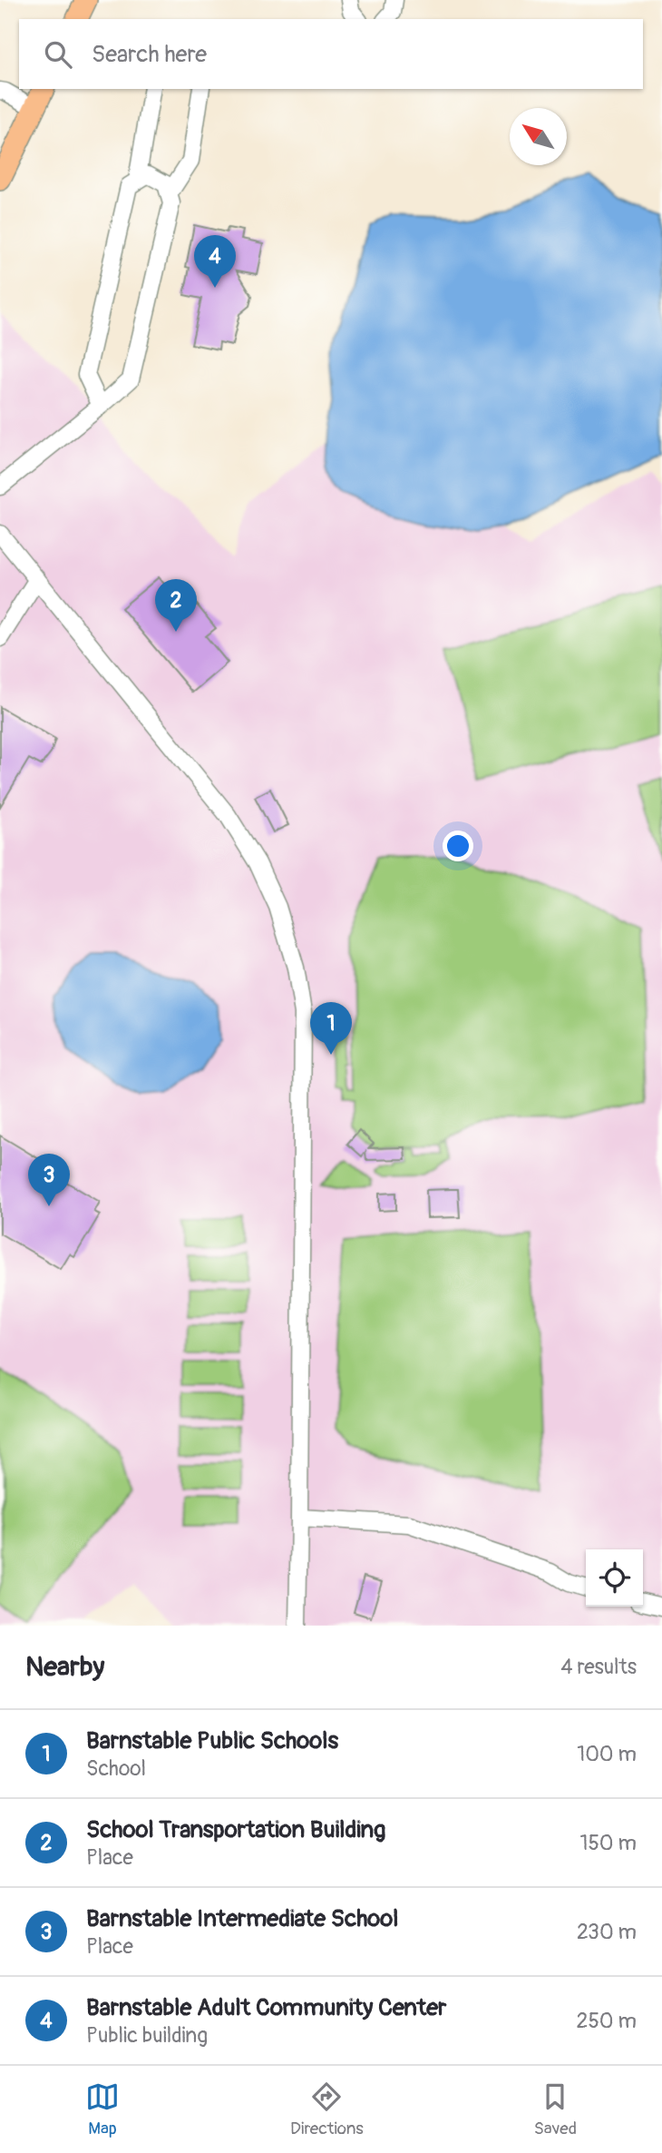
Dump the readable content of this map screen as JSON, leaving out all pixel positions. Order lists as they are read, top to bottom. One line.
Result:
{"north":"top left","page":{"search":"Search here","pins":["4","2","1","3"],"heading":["Nearby","4 results"],"list":[{"mark":"1","name":"Barnstable Public Schools","note":"School","value":"100 m"},{"mark":"2","name":"School Transportation Building","note":"Place","value":"150 m"},{"mark":"3","name":"Barnstable Intermediate School","note":"Place","value":"230 m"},{"mark":"4","name":"Barnstable Adult Community Center","note":"Public building","value":"250 m"}],"nav":["Map","Directions","Saved"]}}
